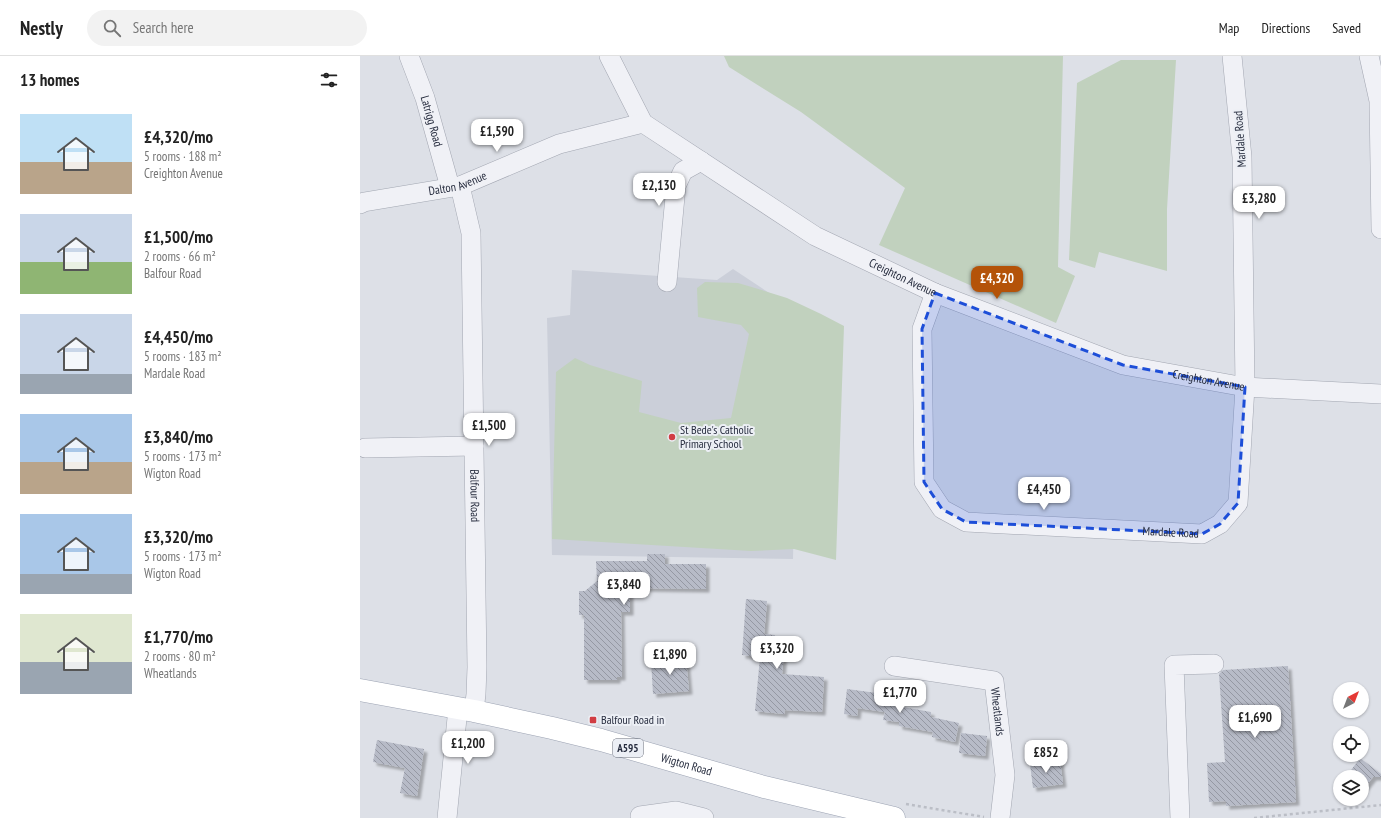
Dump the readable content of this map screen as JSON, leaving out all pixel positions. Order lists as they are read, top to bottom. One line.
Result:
{"streets":{"main road":["A595","Wigton Road"],"street":["Latrigg Road","Mardale Road","Dalton Avenue","Creighton Avenue","Balfour Road","Wheatlands"]},"crossings":[["Latrigg Road","Dalton Avenue"],["Latrigg Road","Balfour Road"],["Mardale Road","Creighton Avenue"],["Dalton Avenue","Creighton Avenue"],["Dalton Avenue","Balfour Road"],["Balfour Road","Wigton Road"]],"places":{"other":["St Bede's Catholic Primary School"],"transit":["Balfour Road in"]},"north":"top right","page":{"header":"Nestly","search":"Search here","nav":["Map","Directions","Saved"],"heading":"13 homes","list":[{"name":"£4,320/mo","note":"5 rooms · 188 m² · Creighton Avenue"},{"name":"£1,500/mo","note":"2 rooms · 66 m² · Balfour Road"},{"name":"£4,450/mo","note":"5 rooms · 183 m² · Mardale Road"},{"name":"£3,840/mo","note":"5 rooms · 173 m² · Wigton Road"},{"name":"£3,320/mo","note":"5 rooms · 173 m² · Wigton Road"},{"name":"£1,770/mo","note":"2 rooms · 80 m² · Wheatlands"}],"price":["£1,590","£2,130","£3,280","£4,320","£1,500","£4,450","£3,840","£3,320","£1,890","£1,770","£1,690","£1,200","£852"]}}
